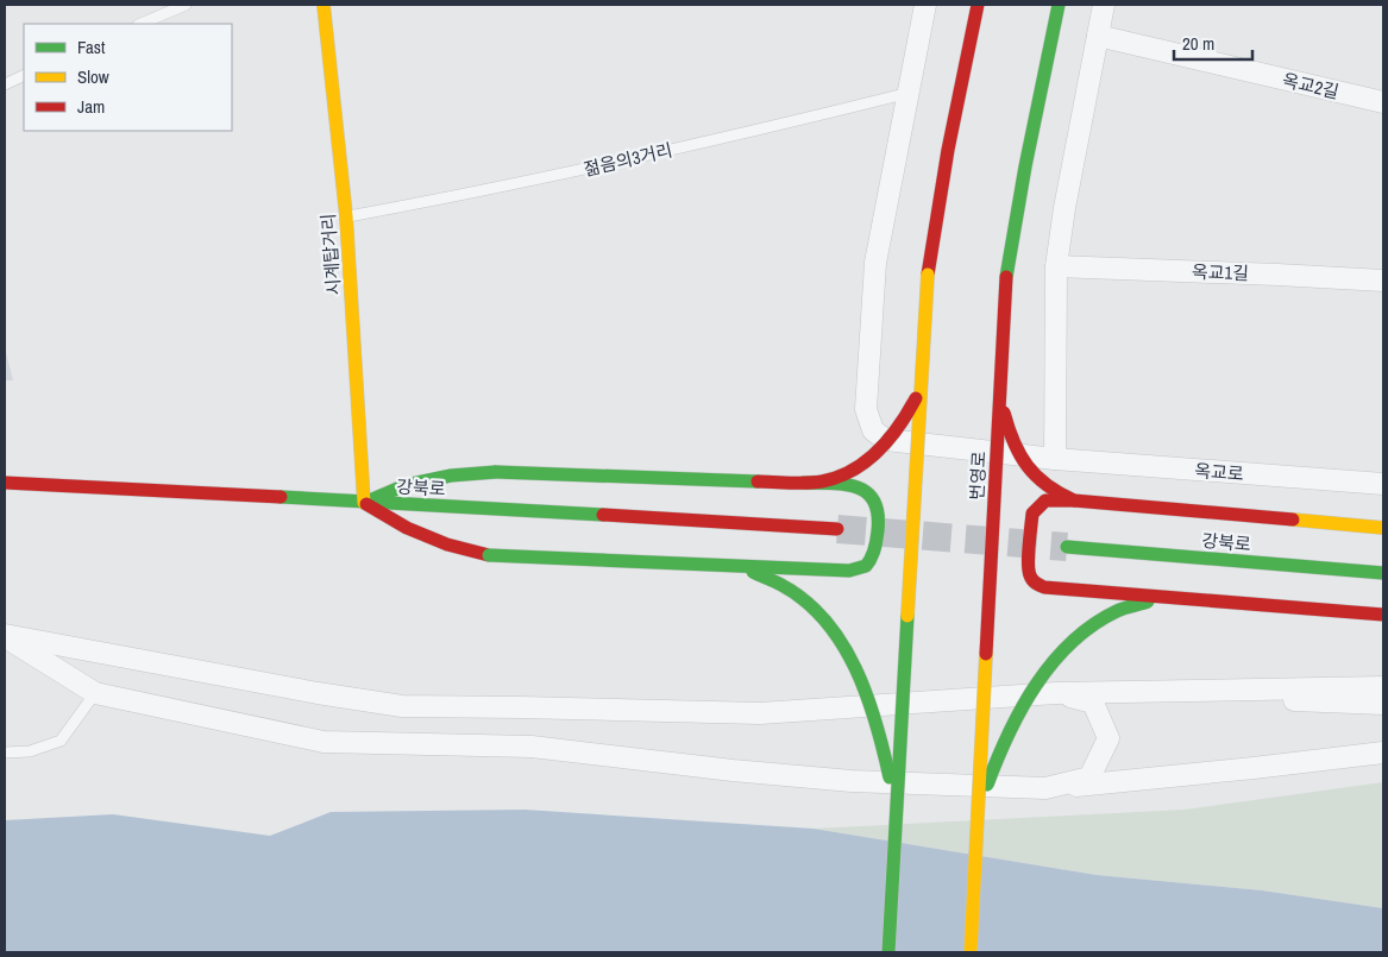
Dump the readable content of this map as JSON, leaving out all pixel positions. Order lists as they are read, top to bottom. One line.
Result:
{"streets":{"main road":["시계탑거리","번영로","강북로"],"street":["옥교2길","옥교1길","옥교로"],"lane":["젊음의3거리"]},"crossings":[["젊음의3거리","시계탑거리"],["젊음의3거리","옥교로"],["시계탑거리","강북로"]],"legend":["Fast","Slow","Jam"],"scale_bar":"20 m"}
